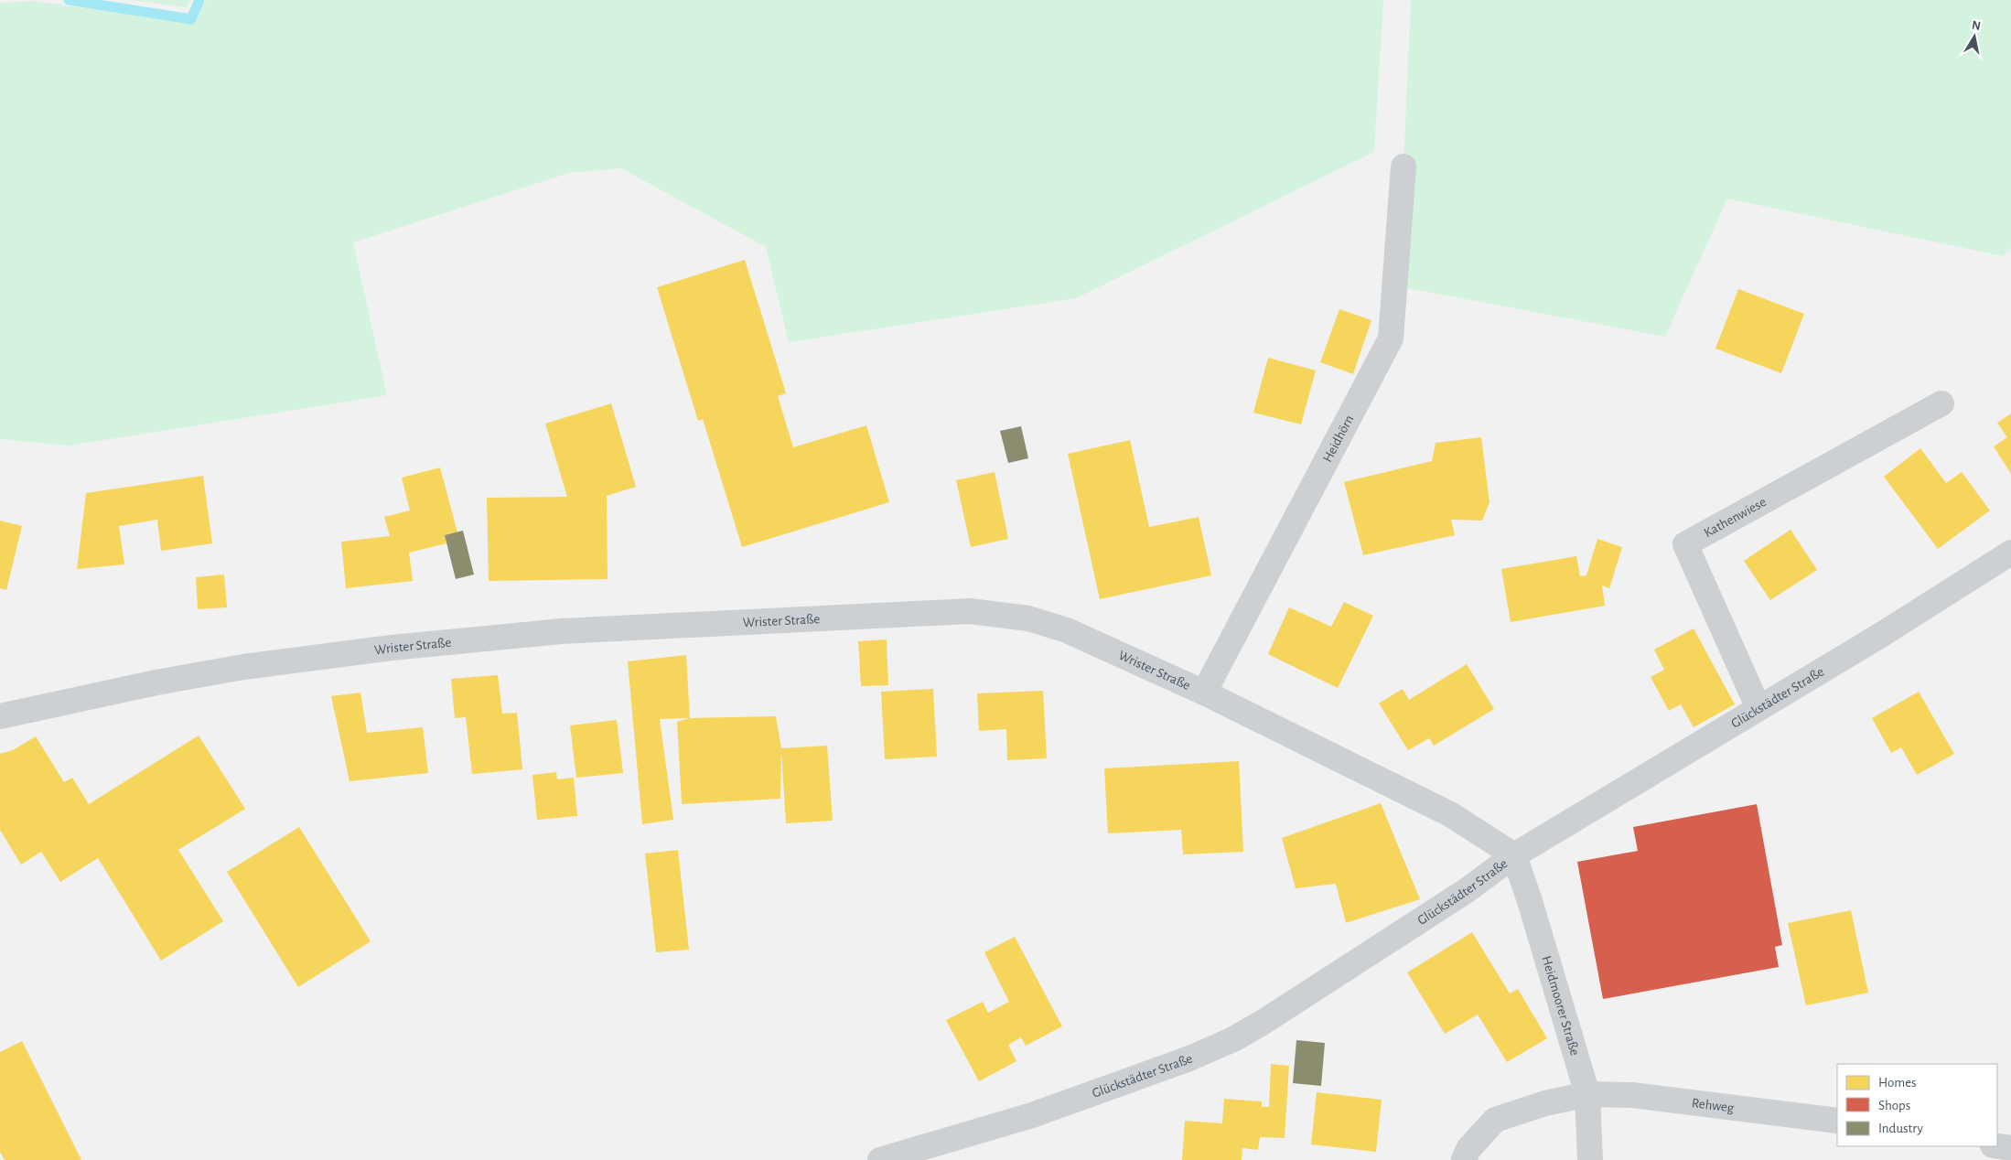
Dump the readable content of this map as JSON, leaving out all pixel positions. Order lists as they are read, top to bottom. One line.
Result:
{"streets":{"street":["Heidhörn","Kathenwiese","Wrister Straße","Glückstädter Straße","Heidmoorer Straße","Rehweg"]},"crossings":[["Heidhörn","Wrister Straße"],["Kathenwiese","Glückstädter Straße"],["Wrister Straße","Glückstädter Straße"],["Wrister Straße","Heidmoorer Straße"],["Glückstädter Straße","Heidmoorer Straße"],["Heidmoorer Straße","Rehweg"]],"legend":["Homes","Shops","Industry"],"north":"top"}
